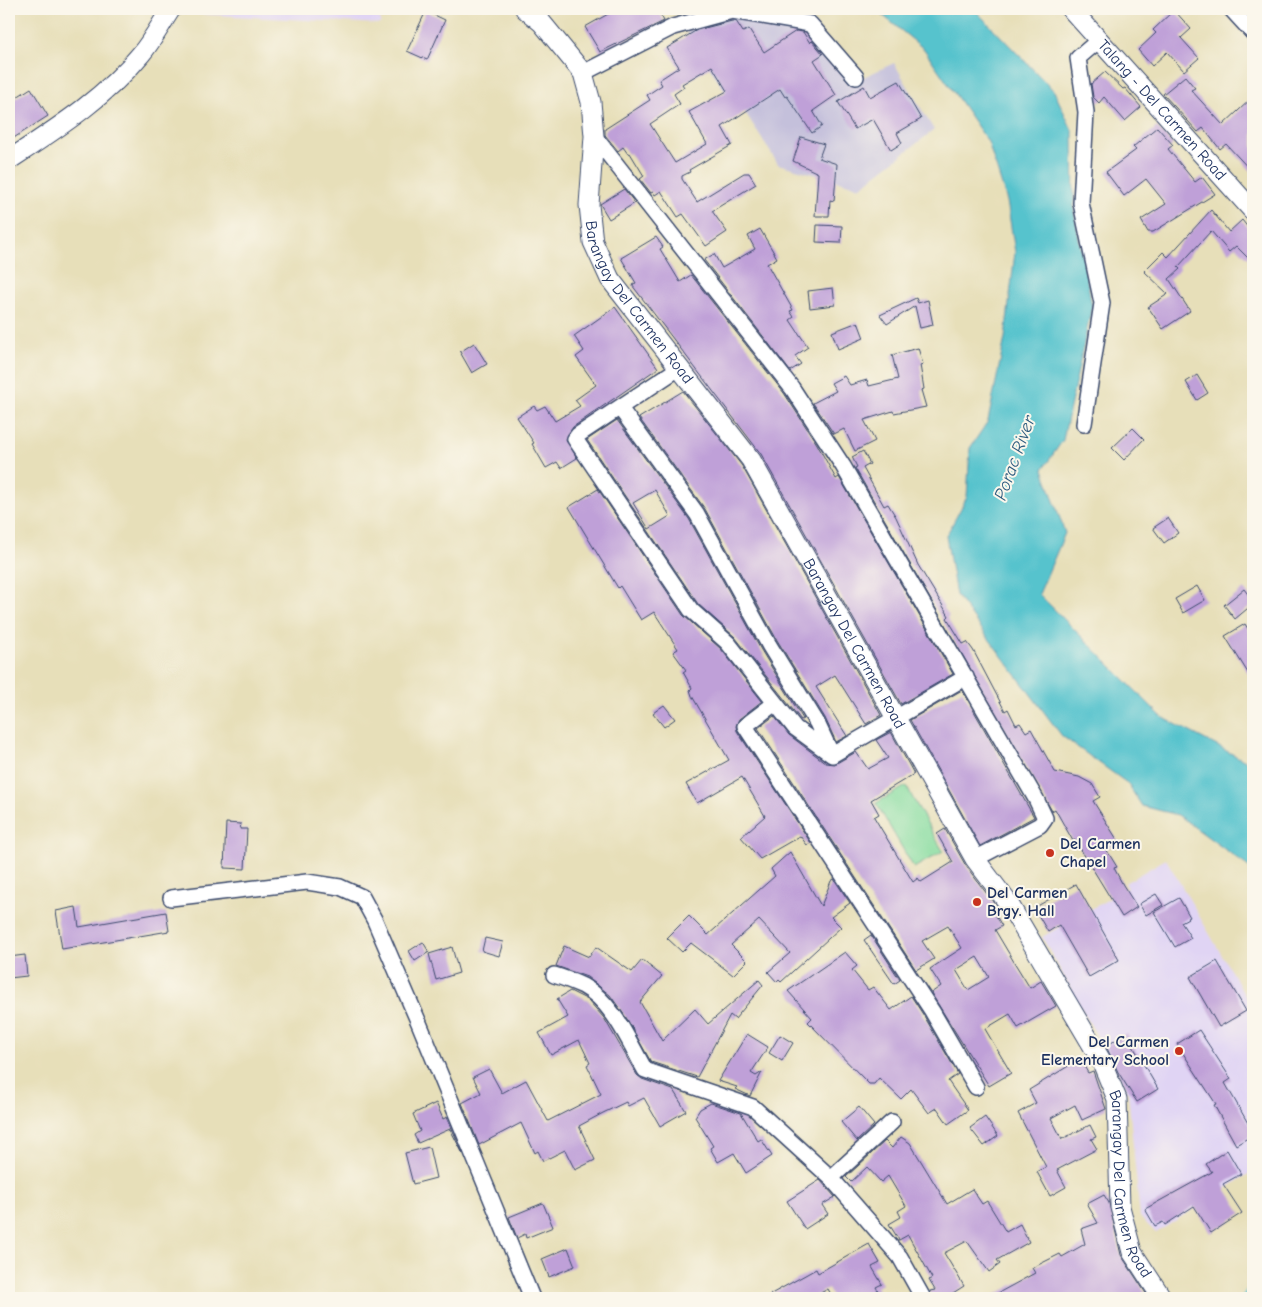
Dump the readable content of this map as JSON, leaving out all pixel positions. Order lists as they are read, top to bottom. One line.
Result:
{"streets":{"street":["Talang - Del Carmen Road","Barangay Del Carmen Road"]},"water":["Porac River"],"places":["Del Carmen Chapel","Del Carmen Brgy. Hall","Del Carmen Elementary School"]}
